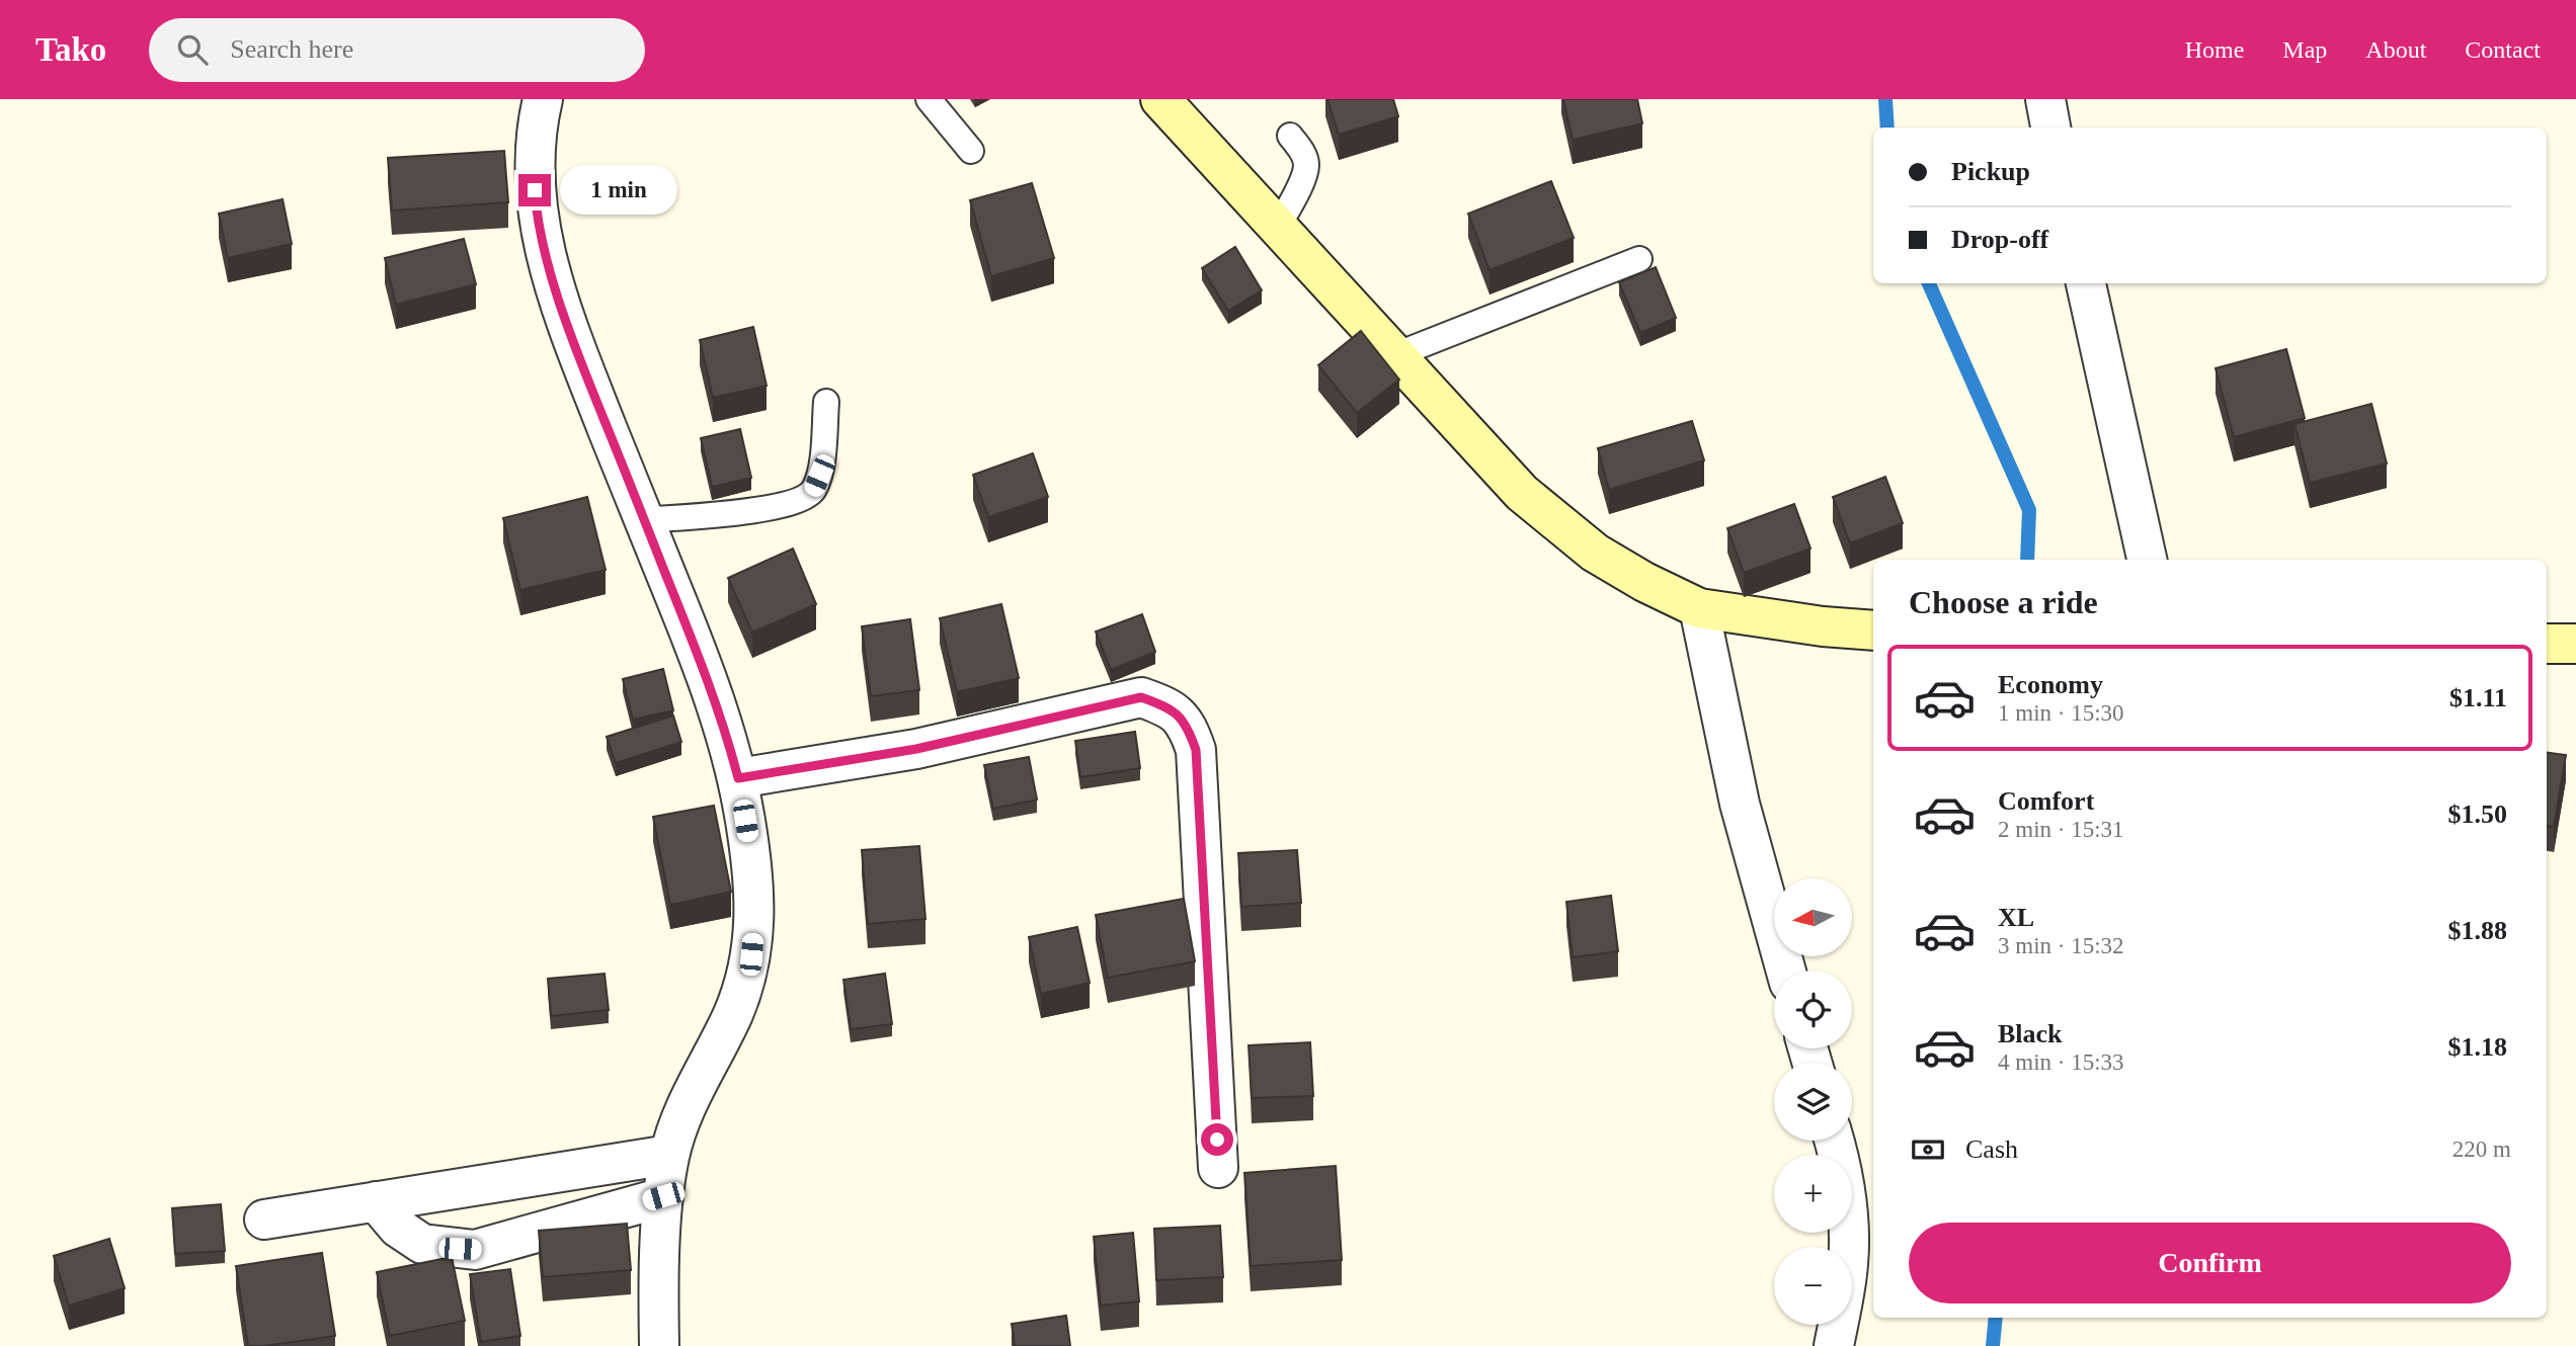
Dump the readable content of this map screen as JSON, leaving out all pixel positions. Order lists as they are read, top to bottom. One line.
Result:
{"north":"left","page":{"header":"Tako","search":"Search here","nav":["Home","Map","About","Contact"],"banner":["Pickup","Drop-off"],"bubble":"1 min","heading":"Choose a ride","list":[{"name":"Economy","note":"1 min · 15:30","value":"$1.11"},{"name":"Comfort","note":"2 min · 15:31","value":"$1.50"},{"name":"XL","note":"3 min · 15:32","value":"$1.88"},{"name":"Black","note":"4 min · 15:33","value":"$1.18"}],"map_buttons":["+","−"],"pay":["Cash","220 m"],"buttons":"Confirm"}}
